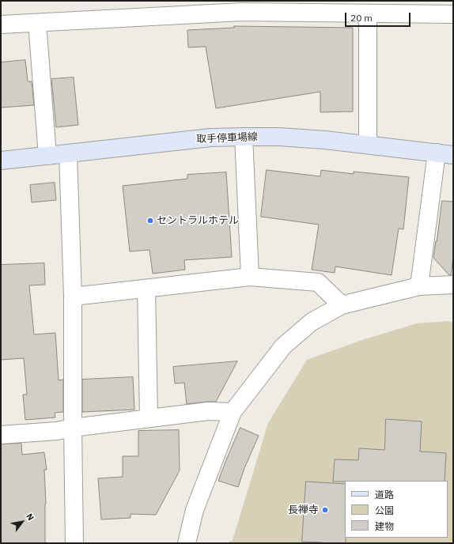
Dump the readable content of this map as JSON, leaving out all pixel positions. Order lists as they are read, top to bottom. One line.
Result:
{"streets":{"main road":["取手停車場線"]},"places":["セントラルホテル","長禅寺"],"legend":["道路","公園","建物"],"scale_bar":"20 m","north":"top right"}
